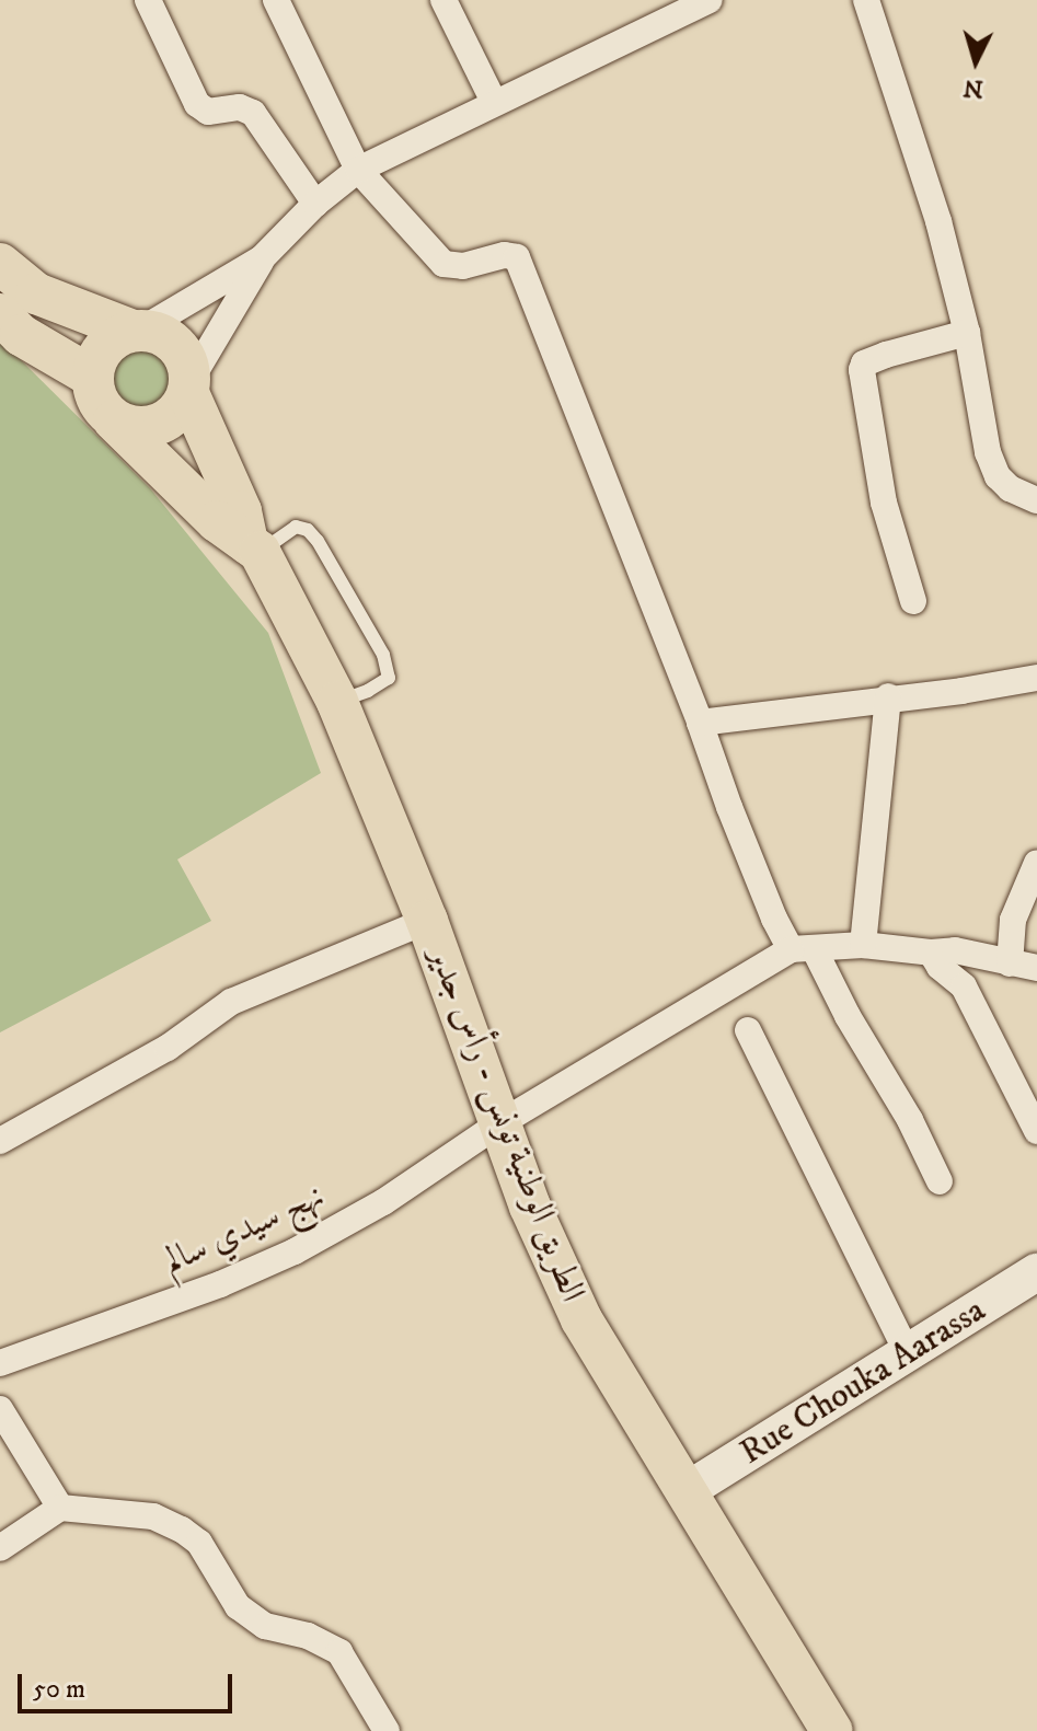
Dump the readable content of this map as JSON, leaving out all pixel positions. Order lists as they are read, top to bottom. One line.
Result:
{"streets":{"main road":["الطريق الوطنية تونس - رأس جدير","Rue Chouka Aarassa"],"street":["نهج سيدي سالم"]},"crossings":[["الطريق الوطنية تونس - رأس جدير","نهج سيدي سالم"],["الطريق الوطنية تونس - رأس جدير","Rue Chouka Aarassa"]],"scale_bar":"50 m","north":"bottom"}
